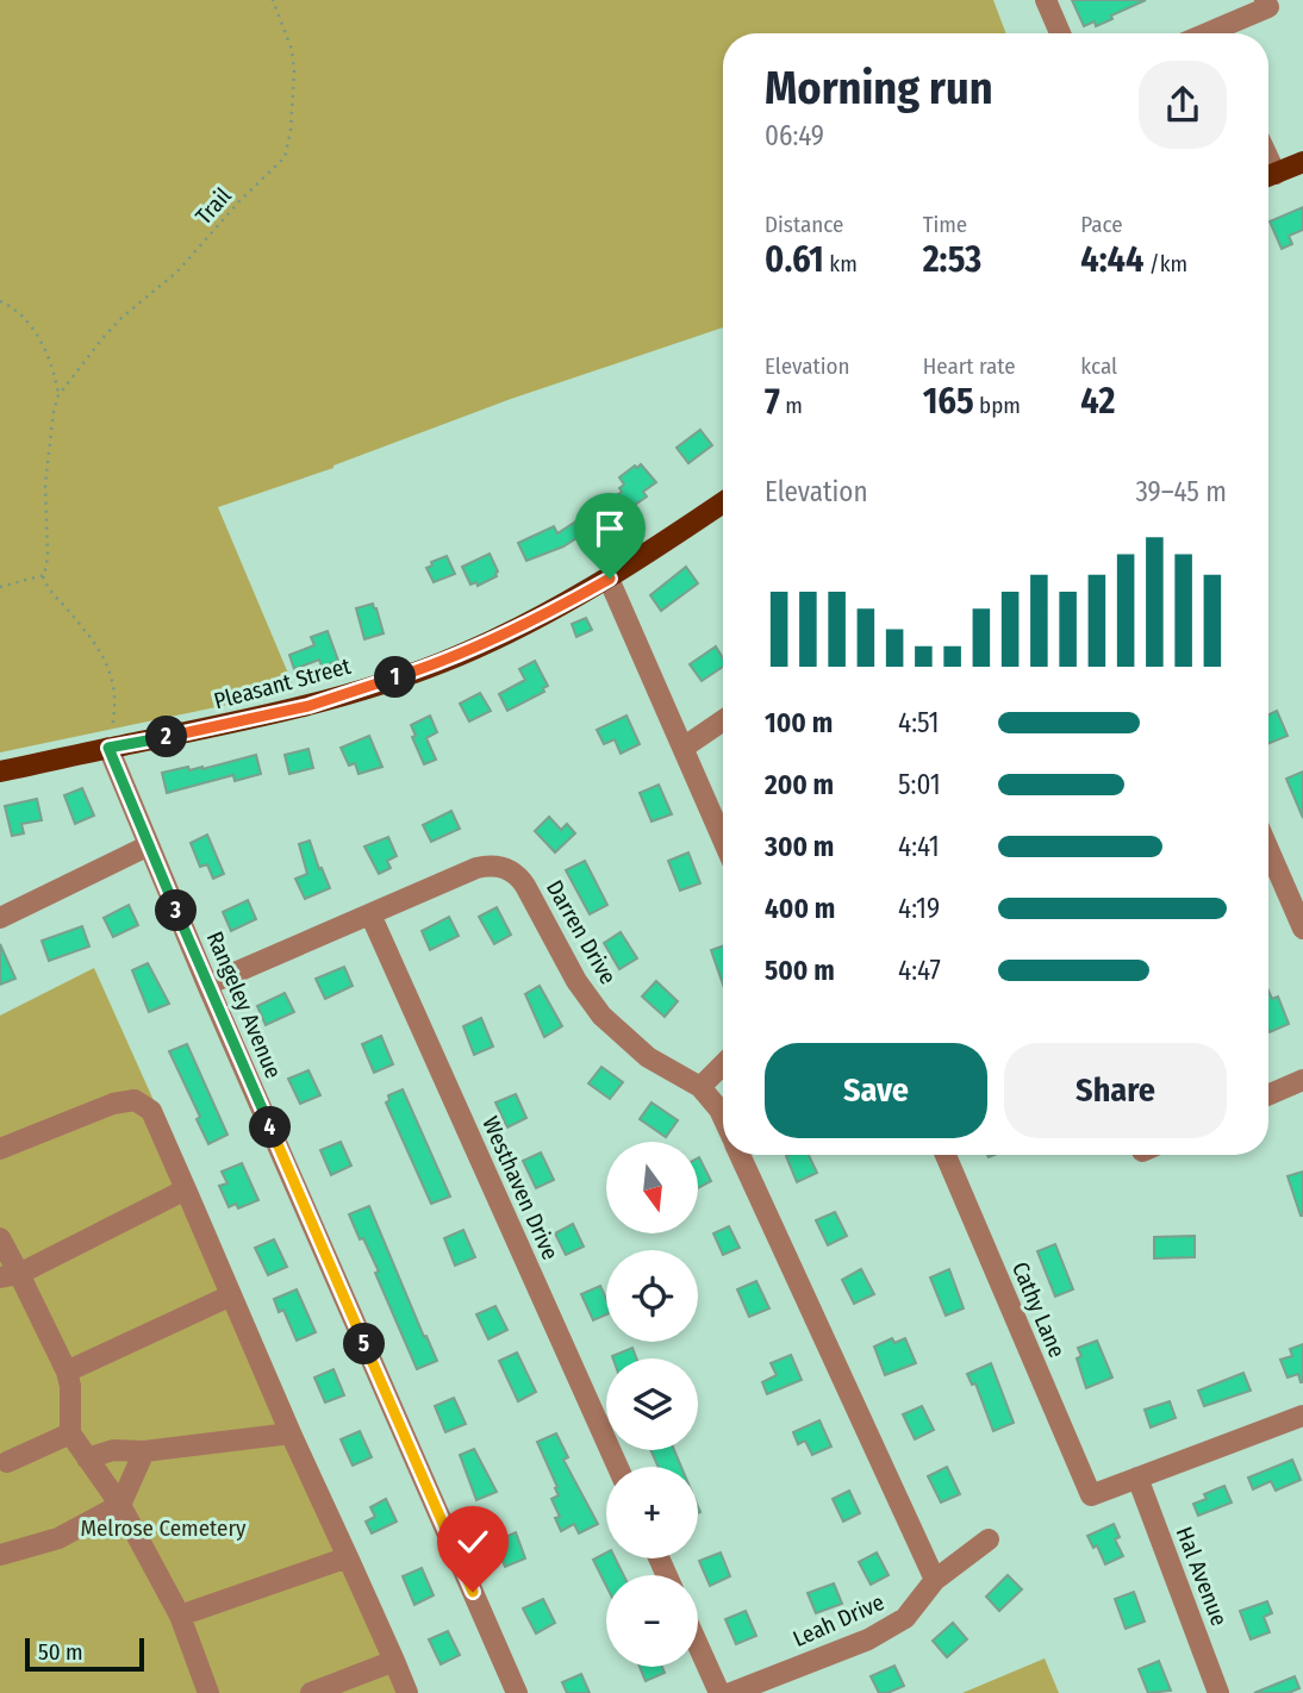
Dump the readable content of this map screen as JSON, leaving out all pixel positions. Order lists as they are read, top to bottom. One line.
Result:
{"streets":{"main road":["Pleasant Street"],"street":["Darren Drive","Rangeley Avenue","Westhaven Drive","Cathy Lane","Hal Avenue","Leah Drive"],"path":["Trail"]},"crossings":[["Pleasant Street","Rangeley Avenue"],["Darren Drive","Rangeley Avenue"],["Darren Drive","Westhaven Drive"],["Darren Drive","Leah Drive"],["Cathy Lane","Hal Avenue"]],"parks":["Melrose Cemetery"],"scale_bar":"50 m","north":"bottom","page":{"heading":["Morning run","06:49"],"stats":[["Distance","0.61 km"],["Time","2:53"],["Pace","4:44 /km"],["Elevation","7 m"],["Heart rate","165 bpm"],["kcal","42"]],"chart":["Elevation","39–45 m"],"pins":["1","2","3","4","5"],"list":[{"name":"100 m","note":"4:51"},{"name":"200 m","note":"5:01"},{"name":"300 m","note":"4:41"},{"name":"400 m","note":"4:19"},{"name":"500 m","note":"4:47"}],"buttons":["Save","Share"],"map_buttons":["+","−"],"scale":"50 m"}}
